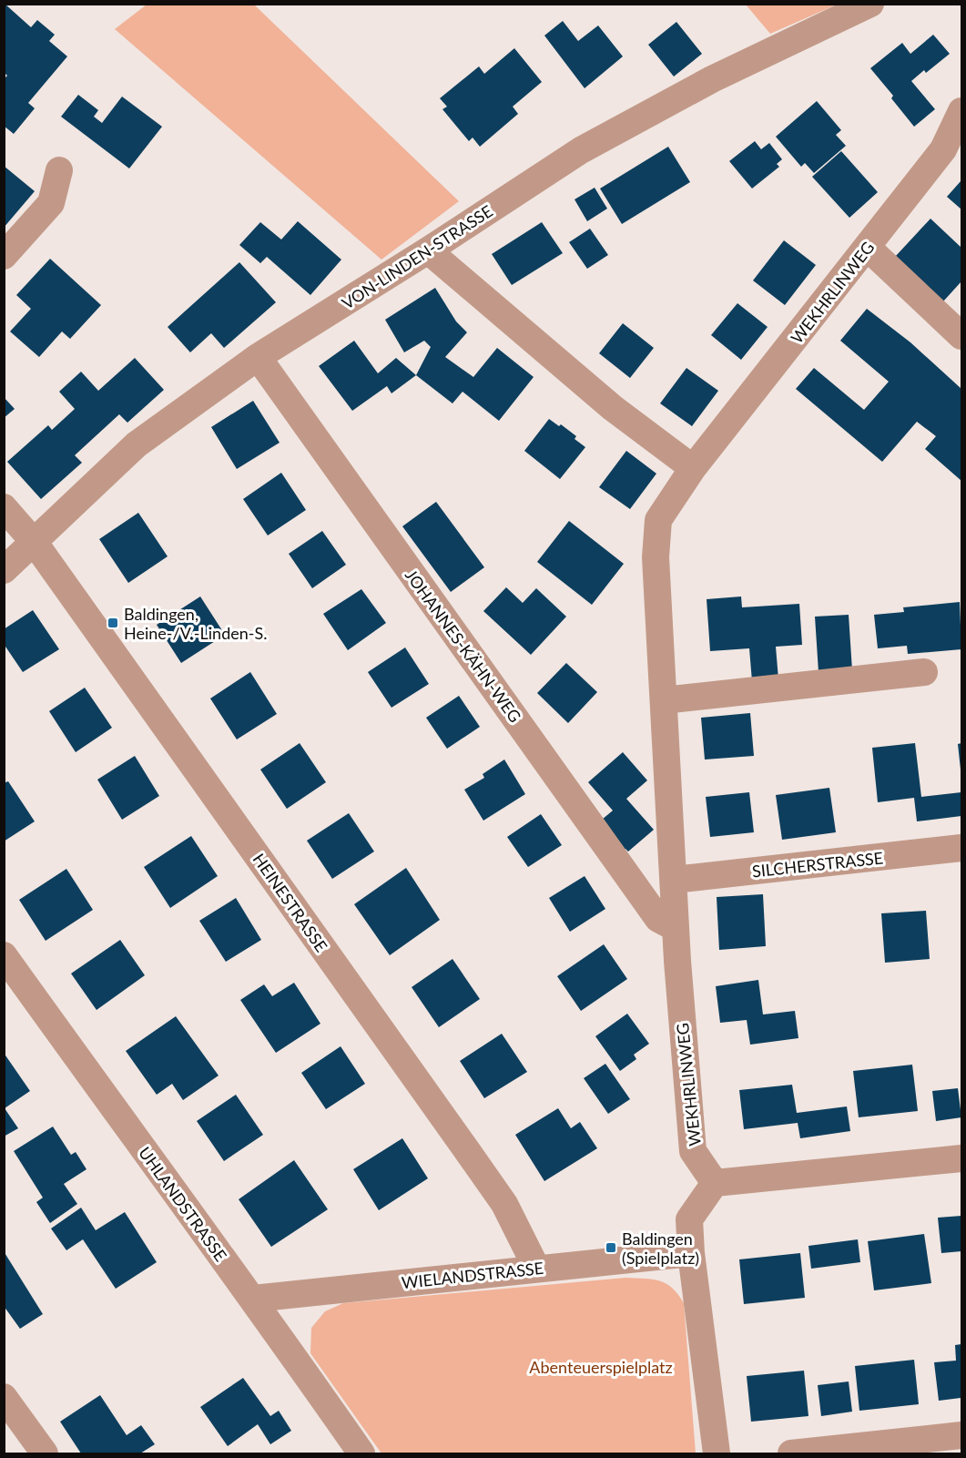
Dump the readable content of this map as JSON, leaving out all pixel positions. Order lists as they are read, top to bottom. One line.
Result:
{"streets":{"street":["VON-LINDEN-STRASSE","WEKHRLINWEG","JOHANNES-KÄHN-WEG","SILCHERSTRASSE","HEINESTRASSE","UHLANDSTRASSE","WIELANDSTRASSE"]},"crossings":[["VON-LINDEN-STRASSE","JOHANNES-KÄHN-WEG"],["VON-LINDEN-STRASSE","HEINESTRASSE"],["WEKHRLINWEG","JOHANNES-KÄHN-WEG"],["WEKHRLINWEG","SILCHERSTRASSE"],["HEINESTRASSE","WIELANDSTRASSE"],["UHLANDSTRASSE","WIELANDSTRASSE"]],"parks":["Abenteuerspielplatz"],"places":{"transit":["Baldingen, Heine-/V.-Linden-S.","Baldingen (Spielplatz)"]}}
